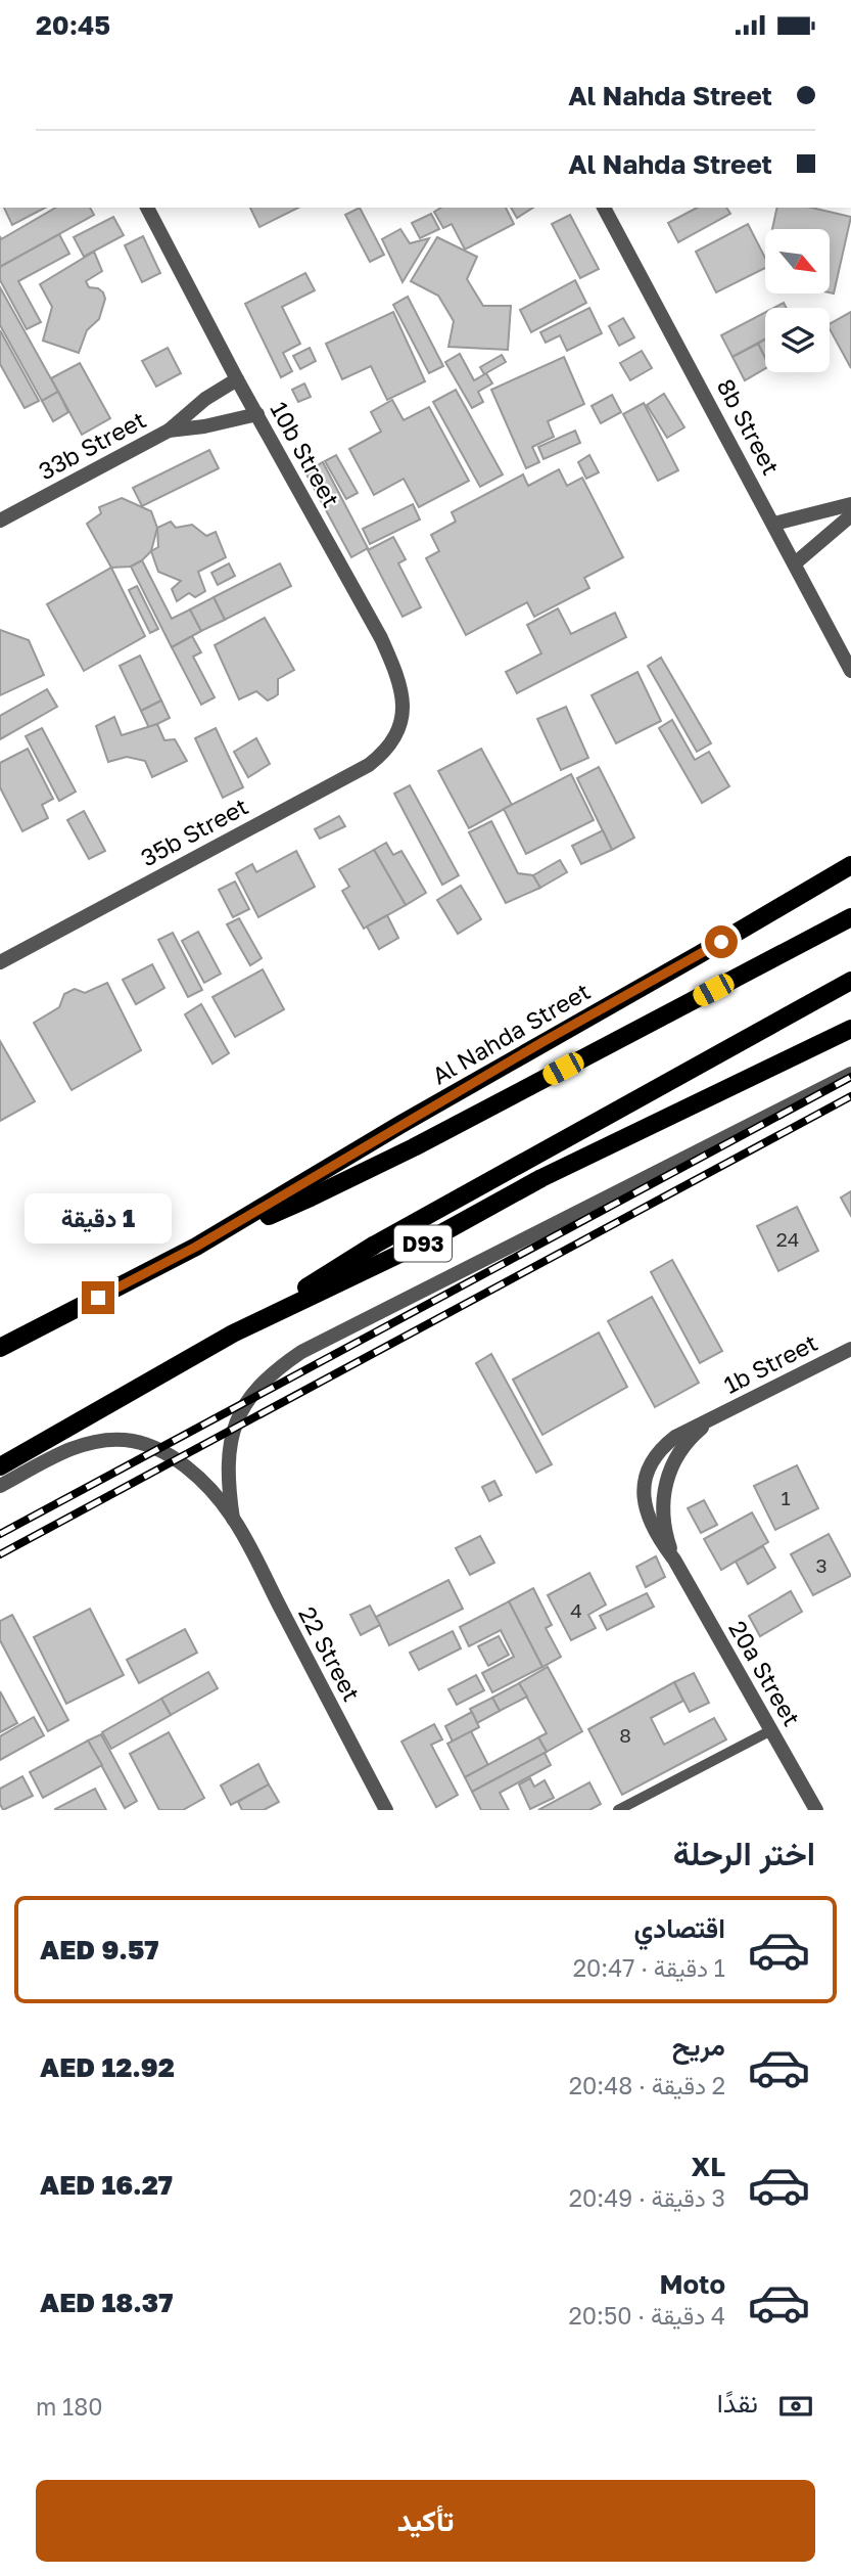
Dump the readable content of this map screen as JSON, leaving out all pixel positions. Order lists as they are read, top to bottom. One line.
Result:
{"streets":{"main road":["Al Nahda Street","D93"],"street":["8b Street","33b Street","10b Street","35b Street","1b Street","22 Street","20a Street"]},"crossings":[["33b Street","10b Street"],["10b Street","35b Street"],["1b Street","20a Street"]],"house_numbers":["24","1","3","4","8"],"north":"bottom right","page":{"status":"20:45","banner":["Al Nahda Street","Al Nahda Street"],"bubble":"1 دقيقة","heading":"اختر الرحلة","list":[{"name":"اقتصادي","note":"1 دقيقة · 20:47","value":"AED 9.57"},{"name":"مريح","note":"2 دقيقة · 20:48","value":"AED 12.92"},{"name":"XL","note":"3 دقيقة · 20:49","value":"AED 16.27"},{"name":"Moto","note":"4 دقيقة · 20:50","value":"AED 18.37"}],"pay":["نقدًا","180 m"],"buttons":"تأكيد"}}
